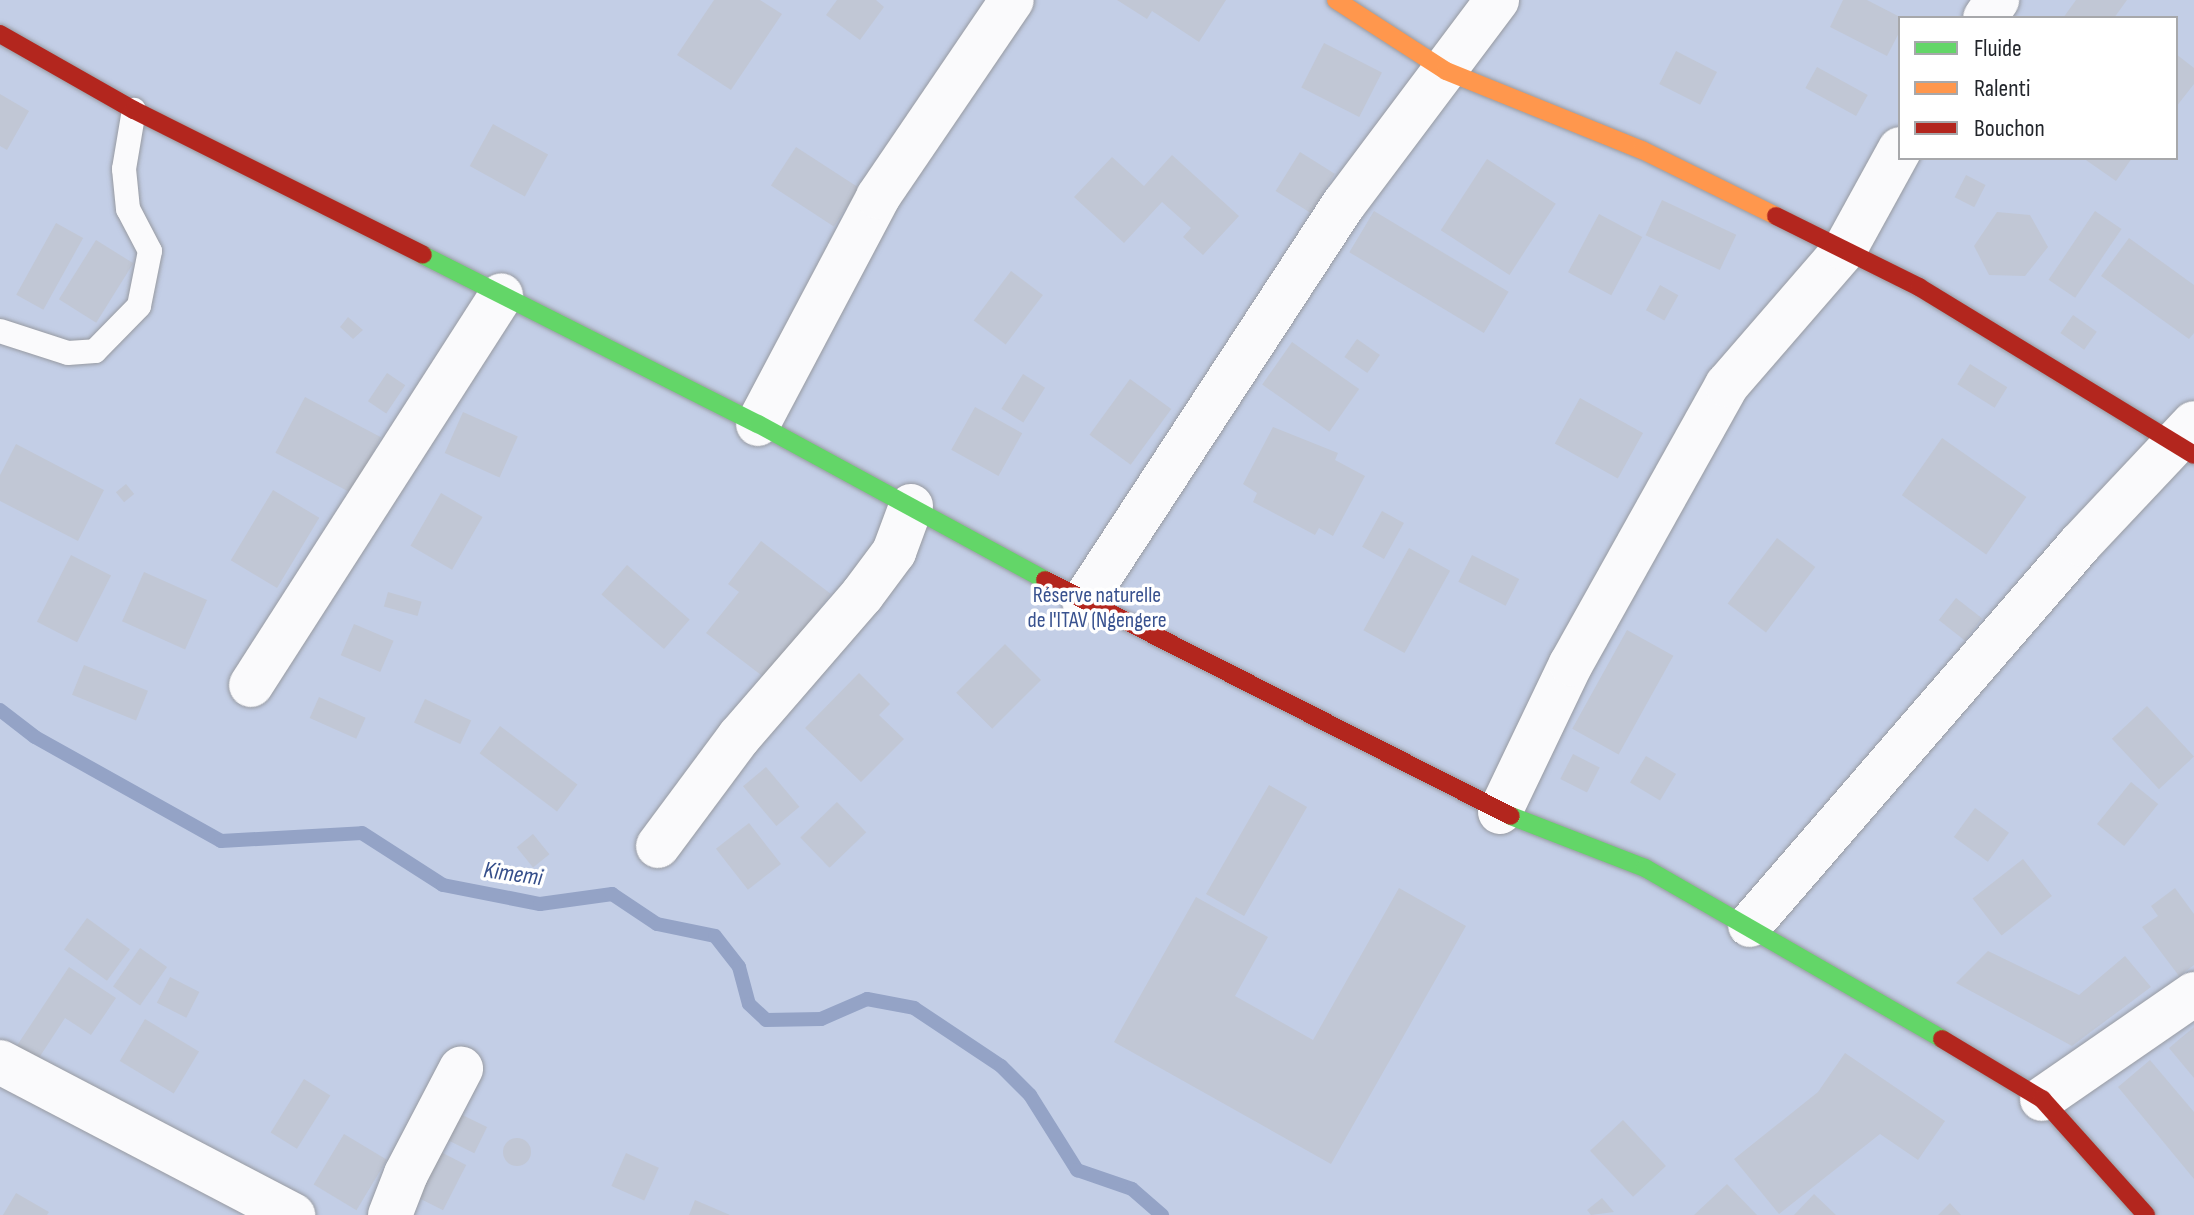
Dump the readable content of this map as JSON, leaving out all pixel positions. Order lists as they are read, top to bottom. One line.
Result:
{"water":["Kimemi"],"parks":["Réserve naturelle de l'ITAV (Ngengere"],"legend":["Fluide","Ralenti","Bouchon"]}
